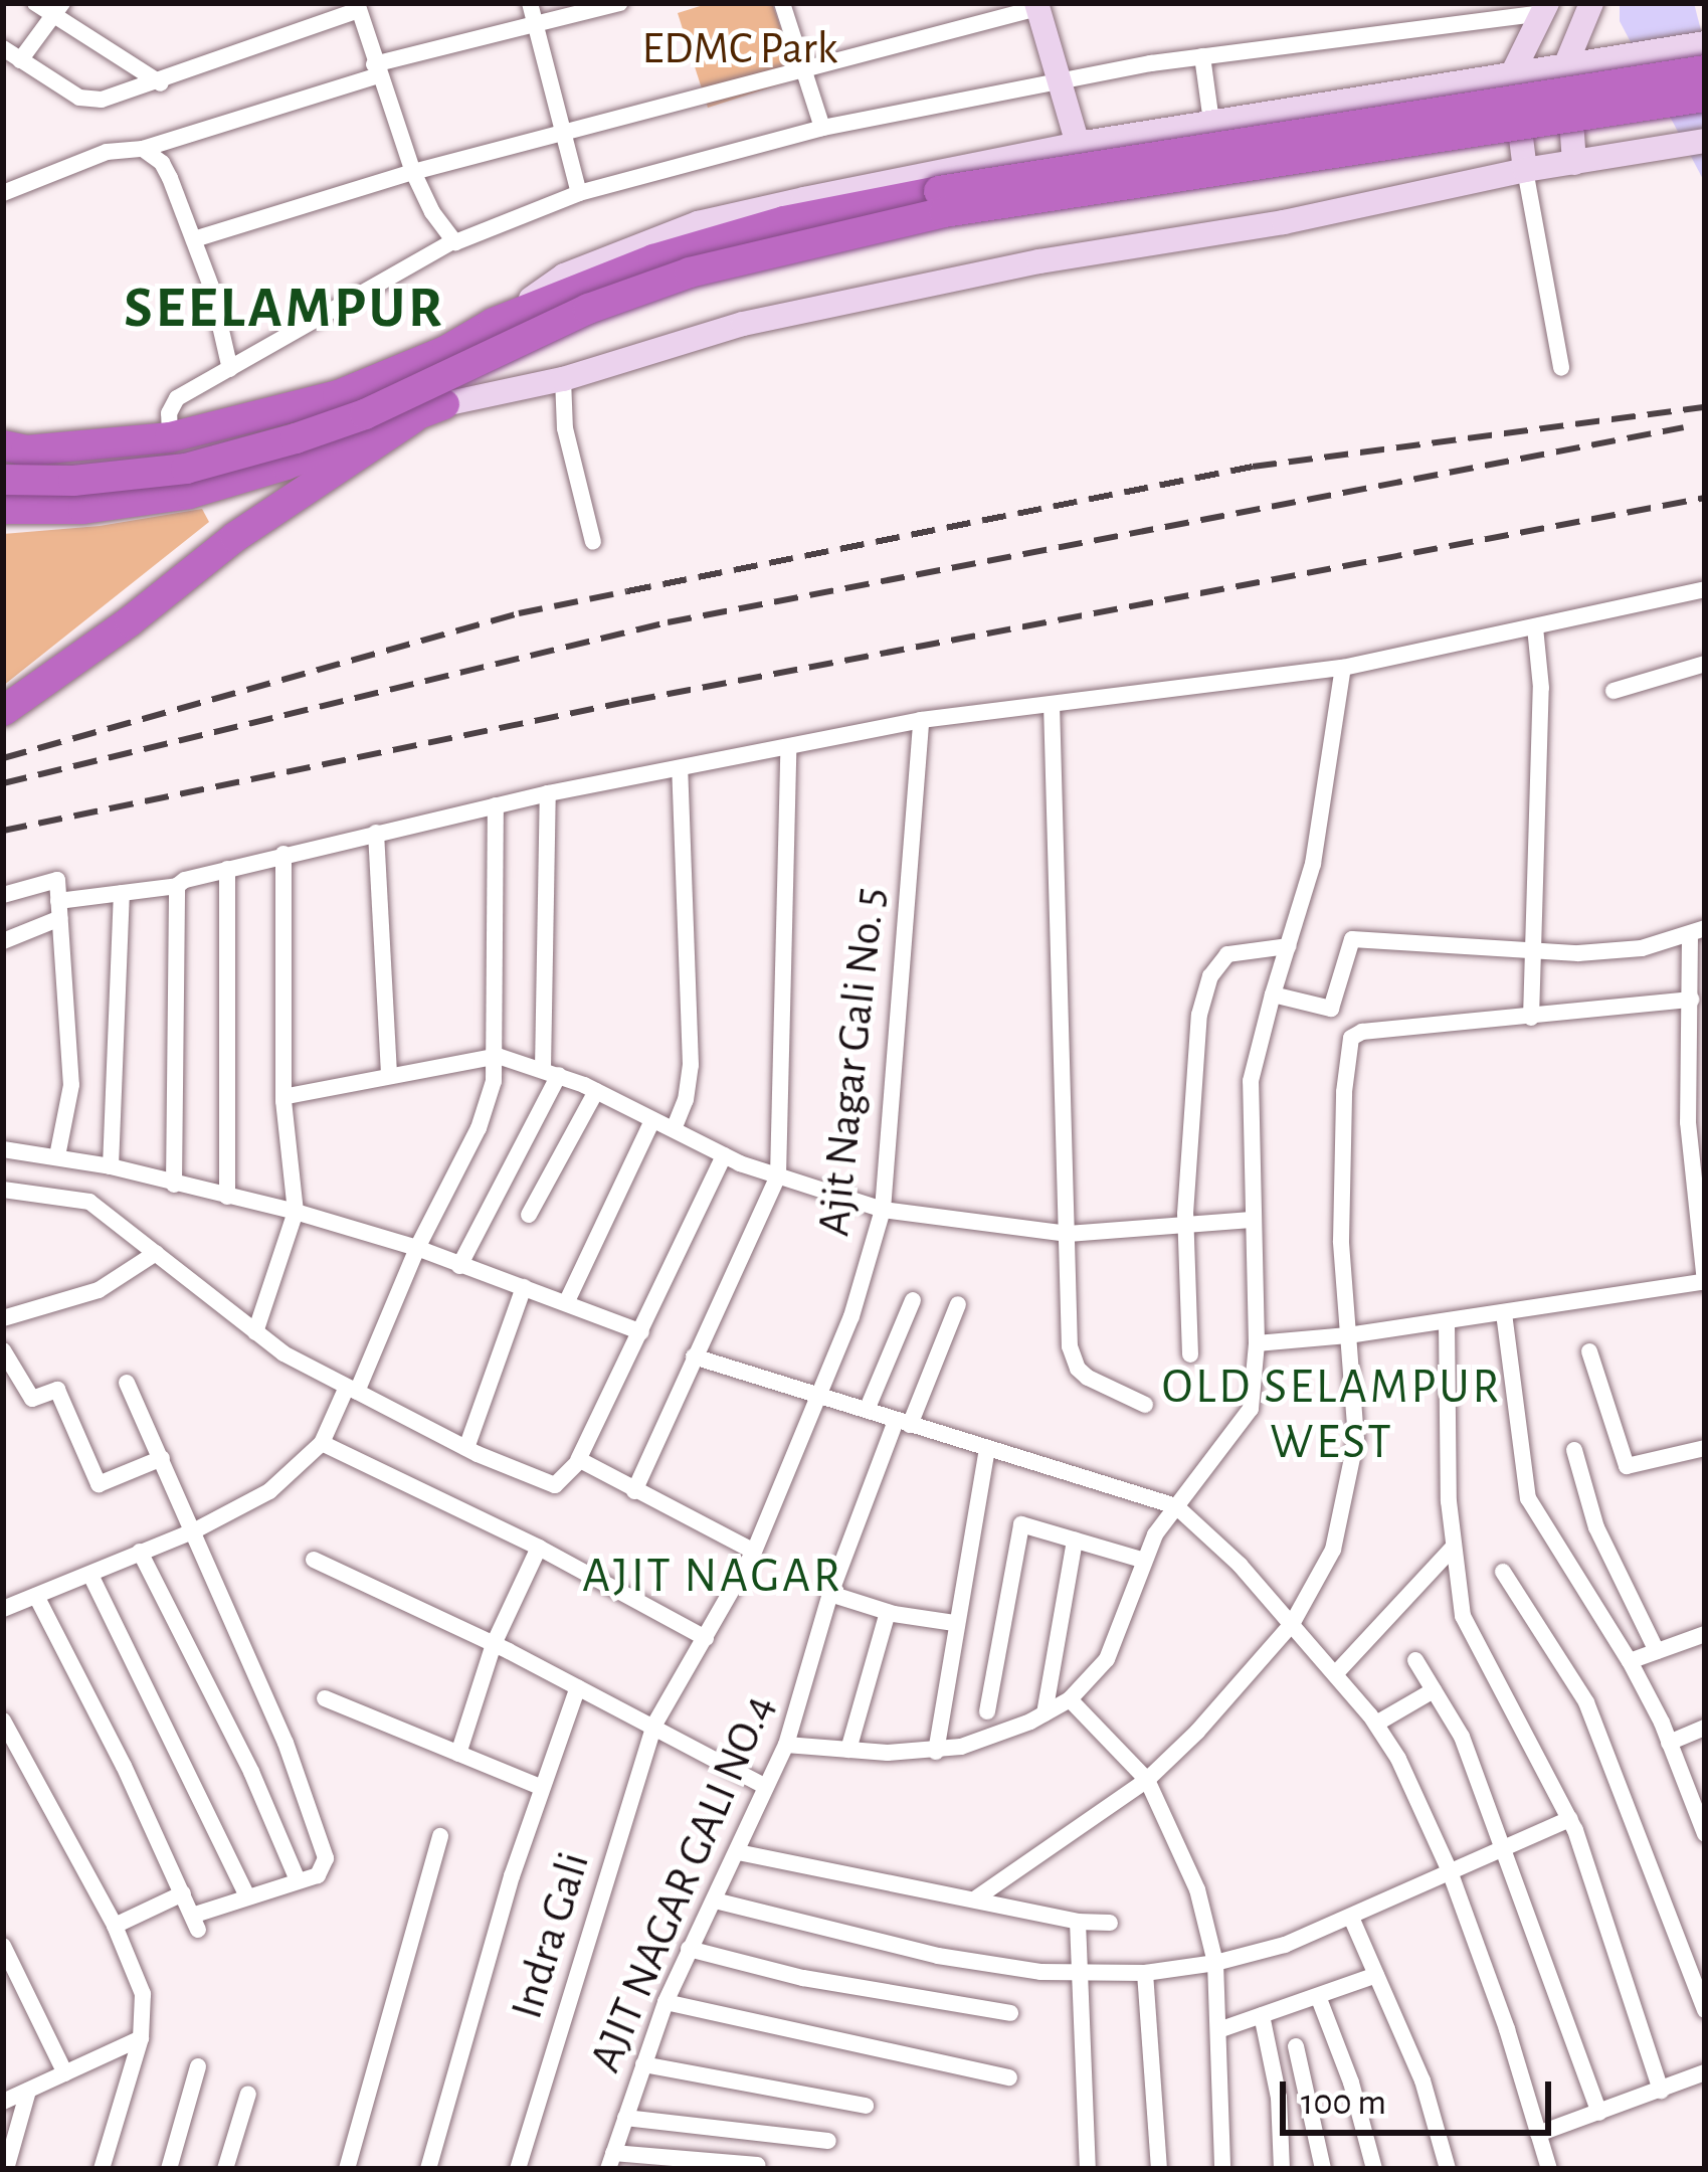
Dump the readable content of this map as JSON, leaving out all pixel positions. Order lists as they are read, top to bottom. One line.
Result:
{"streets":{"street":["Ajit Nagar Gali No. 5","AJIT NAGAR GALI NO.4","Indra Gali"]},"crossings":[["Ajit Nagar Gali No. 5","Indra Gali"]],"districts":["SEELAMPUR","OLD SELAMPUR WEST","AJIT NAGAR"],"parks":["EDMC Park"],"scale_bar":"100 m"}
